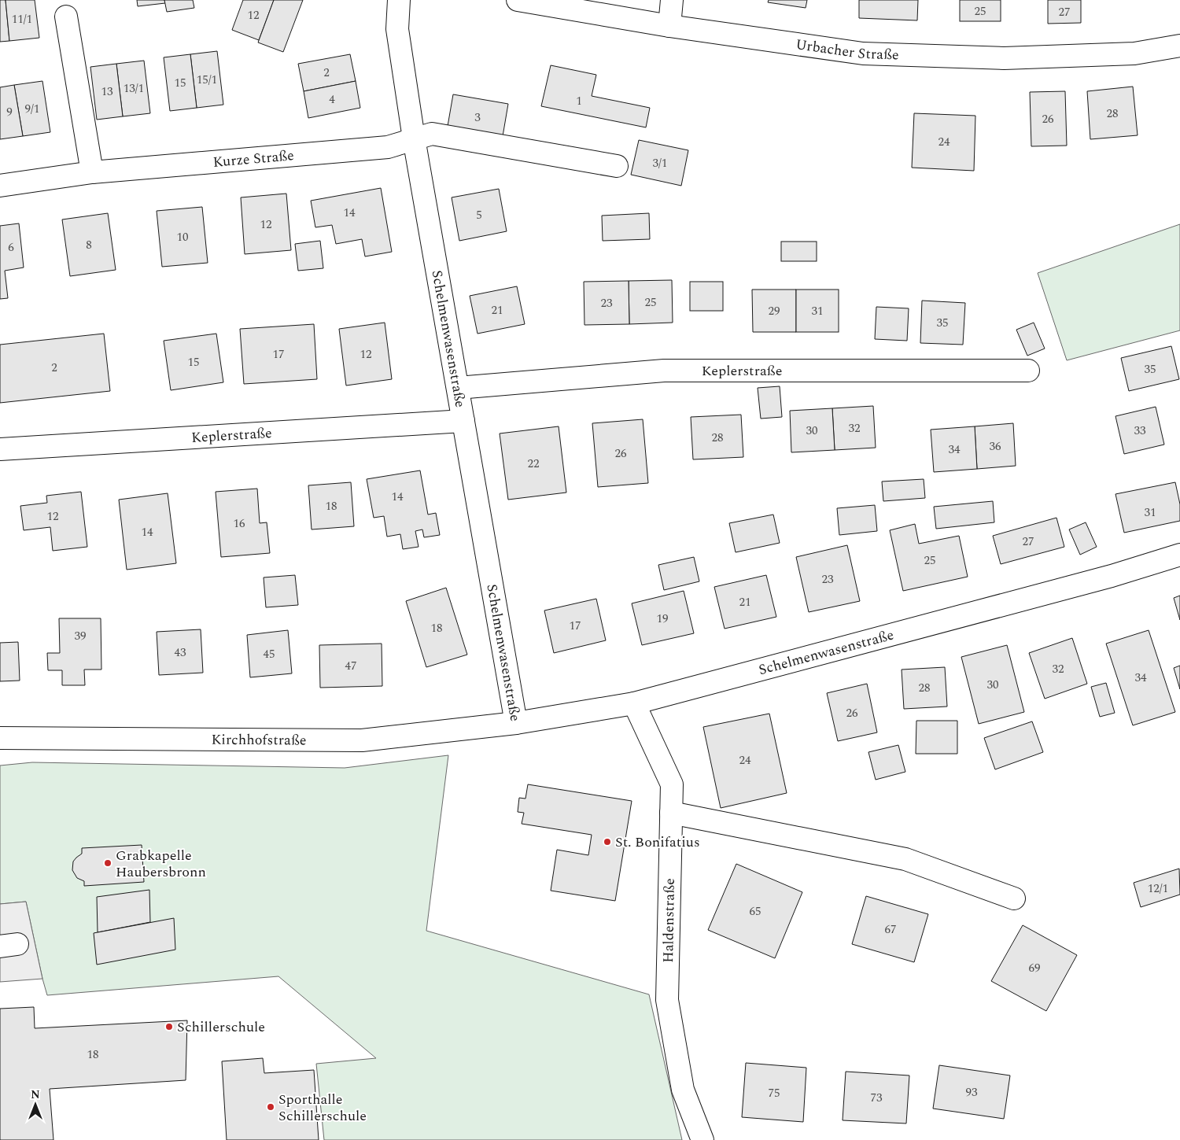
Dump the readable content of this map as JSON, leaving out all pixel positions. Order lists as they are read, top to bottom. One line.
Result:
{"streets":{"street":["Urbacher Straße","Kurze Straße","Schelmenwasenstraße","Keplerstraße","Kirchhofstraße","Haldenstraße"]},"crossings":[["Kurze Straße","Schelmenwasenstraße"],["Schelmenwasenstraße","Keplerstraße"],["Schelmenwasenstraße","Kirchhofstraße"],["Schelmenwasenstraße","Haldenstraße"]],"places":["St. Bonifatius","Grabkapelle Haubersbronn","Schillerschule","Sporthalle Schillerschule"],"house_numbers":["25","27","12","11/1","2","15/1","15","13/1","13","4","1","9/1","9","28","3","26","24","3/1","14","5","12","10","8","6","25","23","21","29","31","35","17","12","15","2","35","32","30","33","28","36","34","26","22","14","18","31","12","16","14","27","25","23","21","19","17","18","39","43","45","47","32","34","30","28","26","24","12/1","65","67","69","18","93","75","73"],"north":"top"}
